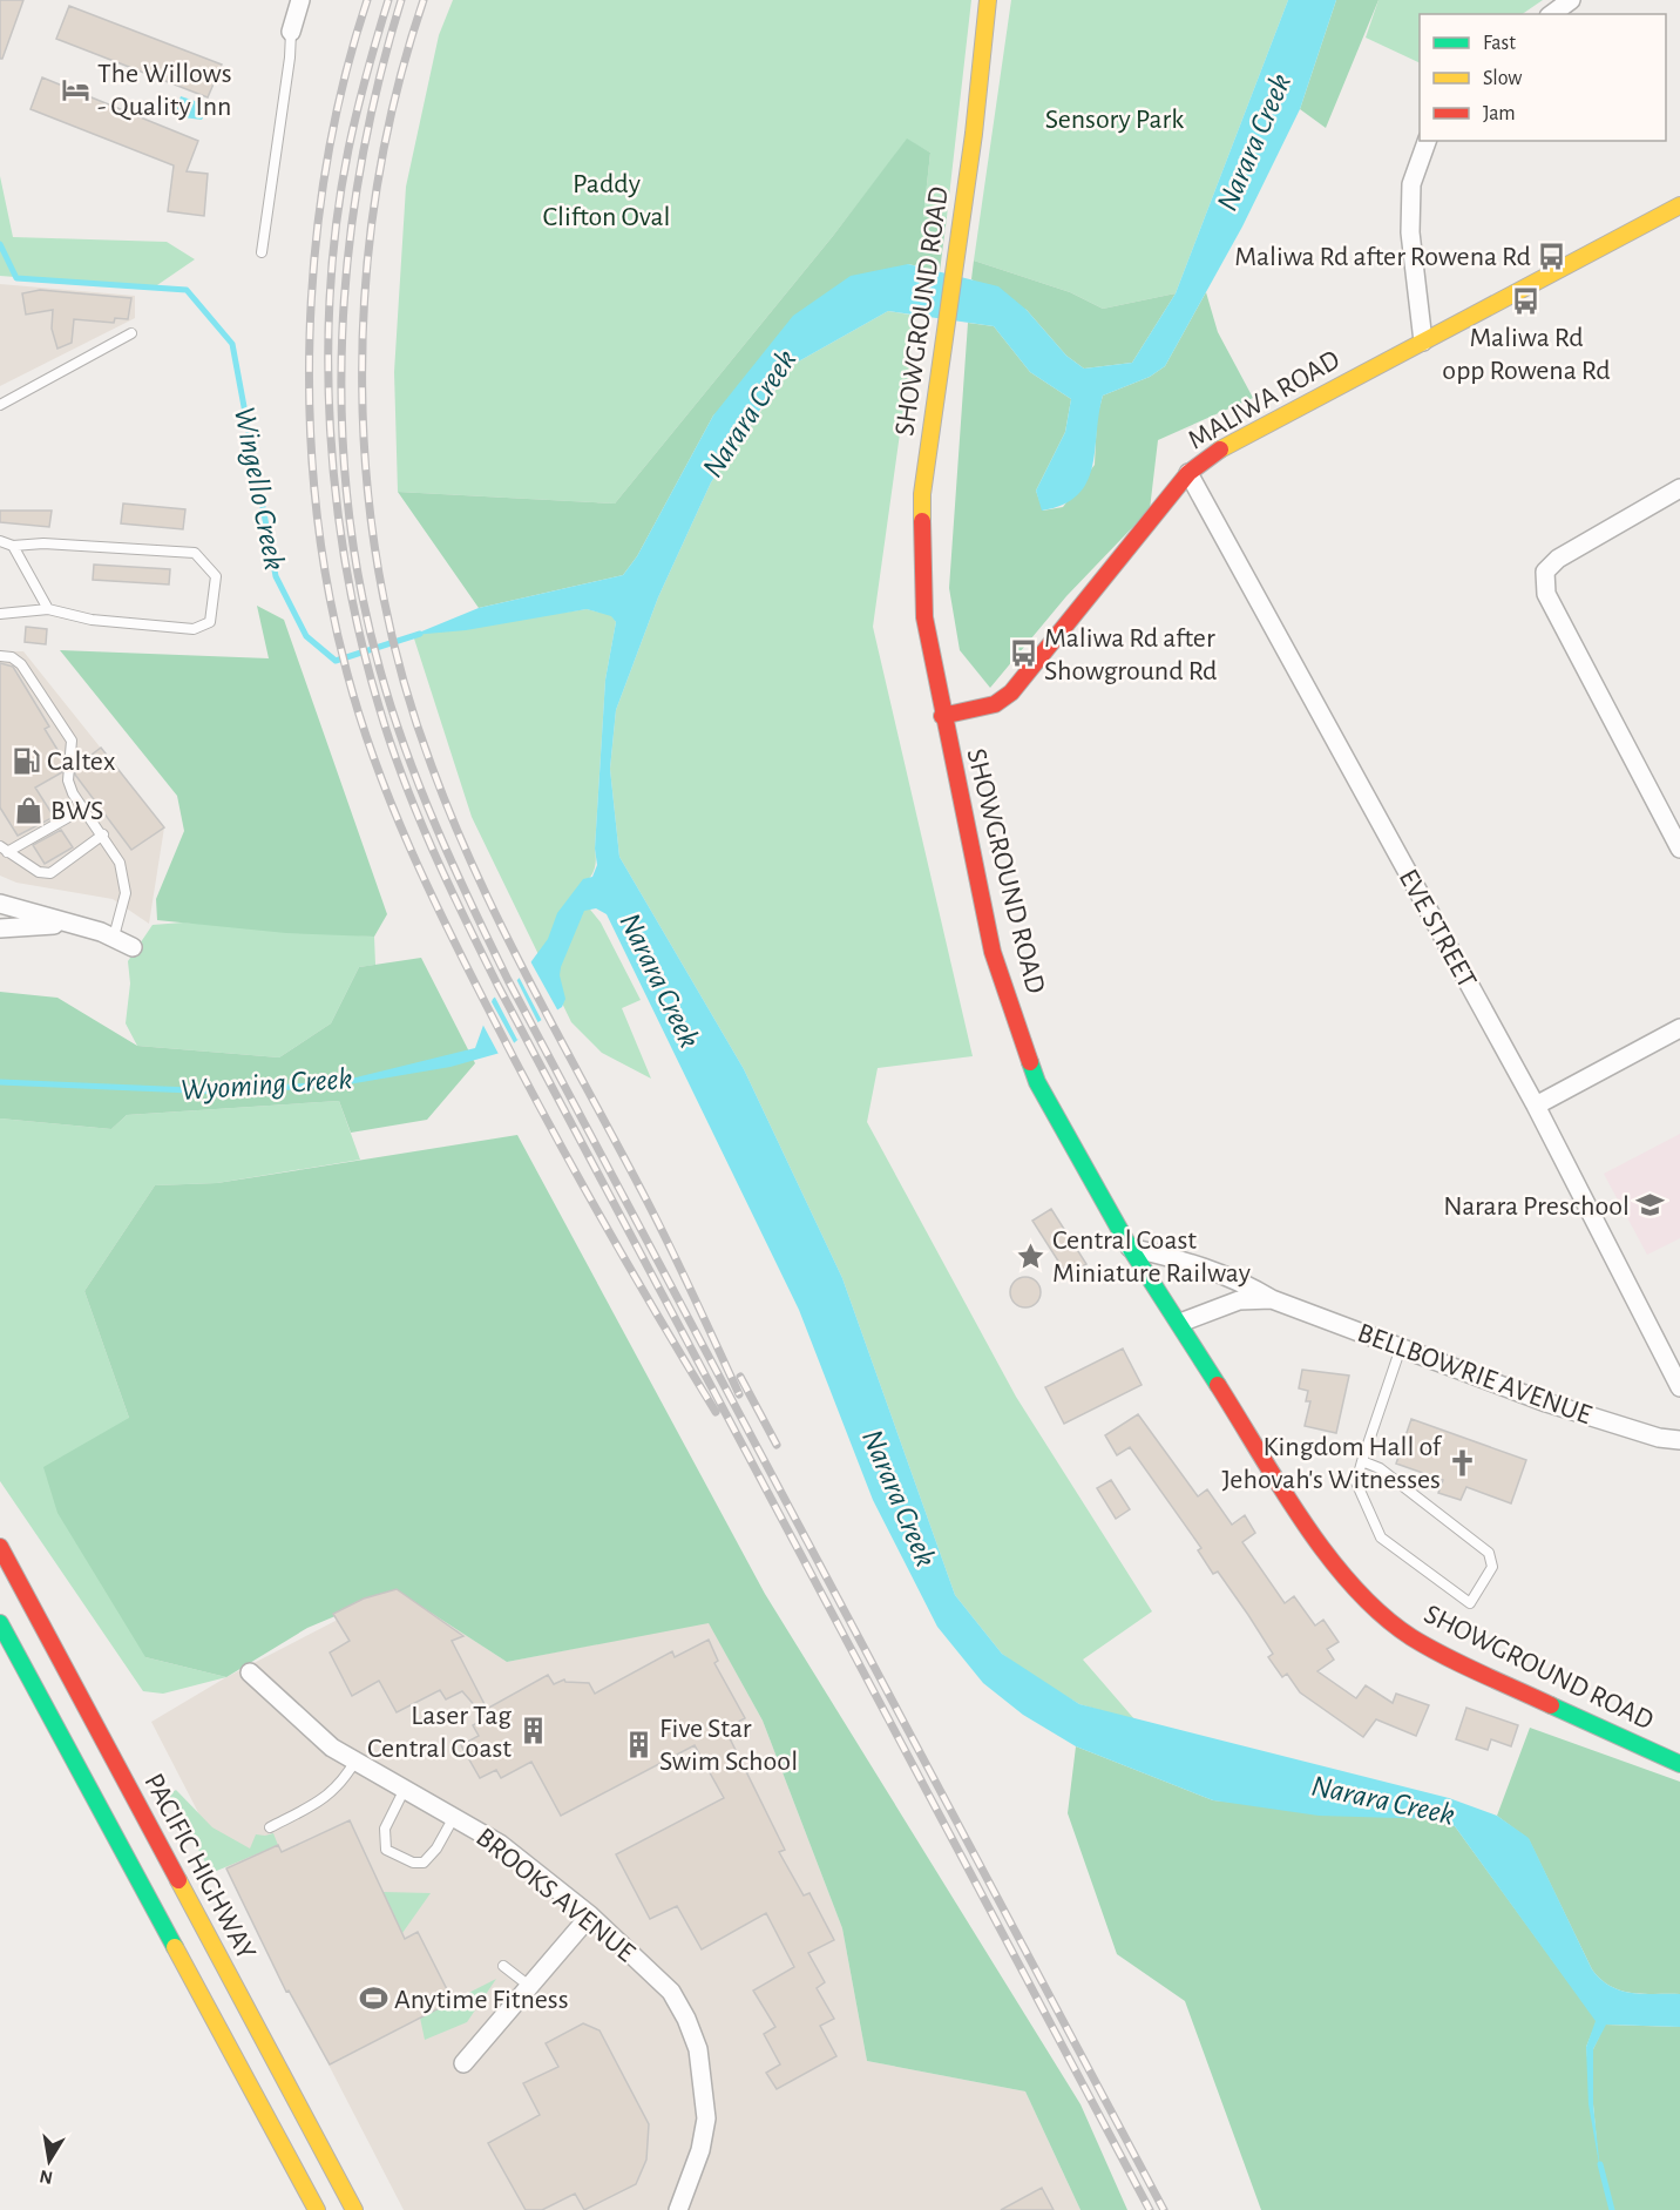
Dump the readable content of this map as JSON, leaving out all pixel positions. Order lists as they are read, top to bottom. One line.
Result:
{"streets":{"street":["SHOWGROUND ROAD","MALIWA ROAD","EVE STREET","BELLBOWRIE AVENUE","PACIFIC HIGHWAY","BROOKS AVENUE"]},"crossings":[["SHOWGROUND ROAD","MALIWA ROAD"],["SHOWGROUND ROAD","BELLBOWRIE AVENUE"],["MALIWA ROAD","EVE STREET"]],"water":["Narara Creek","Wingello Creek","Wyoming Creek"],"parks":["Sensory Park","Paddy Clifton Oval"],"places":{"hotel":["The Willows - Quality Inn"],"bus stop":["Maliwa Rd after Rowena Rd","Maliwa Rd opp Rowena Rd","Maliwa Rd after Showground Rd"],"fuel station":["Caltex"],"shop":["BWS"],"school or university":["Narara Preschool"],"place":["Central Coast Miniature Railway"],"church":["Kingdom Hall of Jehovah's Witnesses"],"building":["Laser Tag Central Coast","Five Star Swim School"],"sports":["Anytime Fitness"]},"legend":["Fast","Slow","Jam"],"north":"bottom"}
